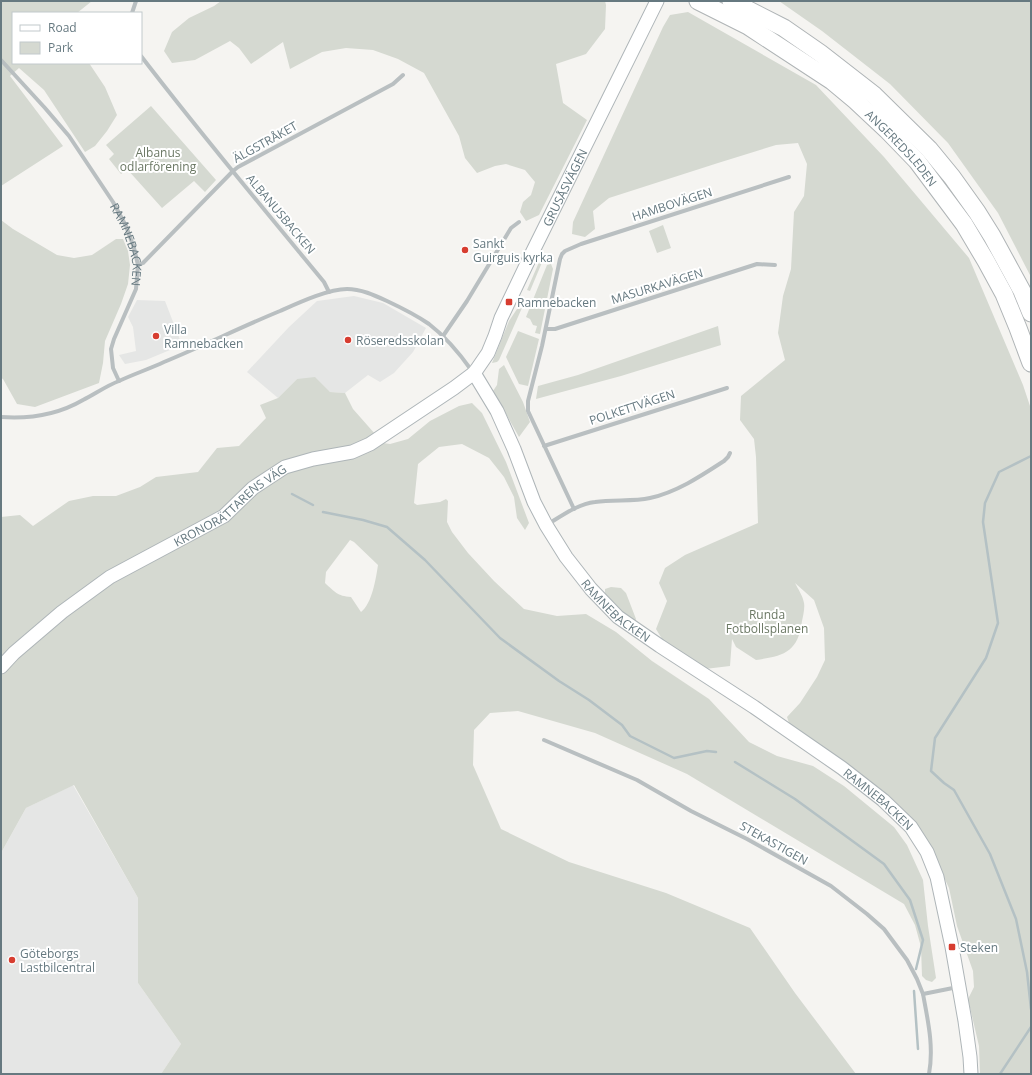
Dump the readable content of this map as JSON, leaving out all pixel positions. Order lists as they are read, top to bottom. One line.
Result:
{"streets":{"highway":["ANGEREDSLEDEN"],"street":["ÄLGSTRÅKET","GRUSÅSVÄGEN","HAMBOVÄGEN","ALBANUSBACKEN","RAMNEBACKEN","MASURKAVÄGEN","POLKETTVÄGEN","KRONORÄTTARENS VÄG","STEKASTIGEN"]},"crossings":[["ÄLGSTRÅKET","ALBANUSBACKEN"],["ÄLGSTRÅKET","RAMNEBACKEN"],["GRUSÅSVÄGEN","RAMNEBACKEN"],["GRUSÅSVÄGEN","KRONORÄTTARENS VÄG"],["HAMBOVÄGEN","MASURKAVÄGEN"],["ALBANUSBACKEN","RAMNEBACKEN"],["RAMNEBACKEN","KRONORÄTTARENS VÄG"]],"parks":["Albanus odlarförening","Runda Fotbollsplanen"],"places":{"other":["Sankt Guirguis kyrka","Villa Ramnebacken","Röseredsskolan","Göteborgs Lastbilcentral"],"transit":["Ramnebacken","Steken"]},"legend":["Road","Park"]}
